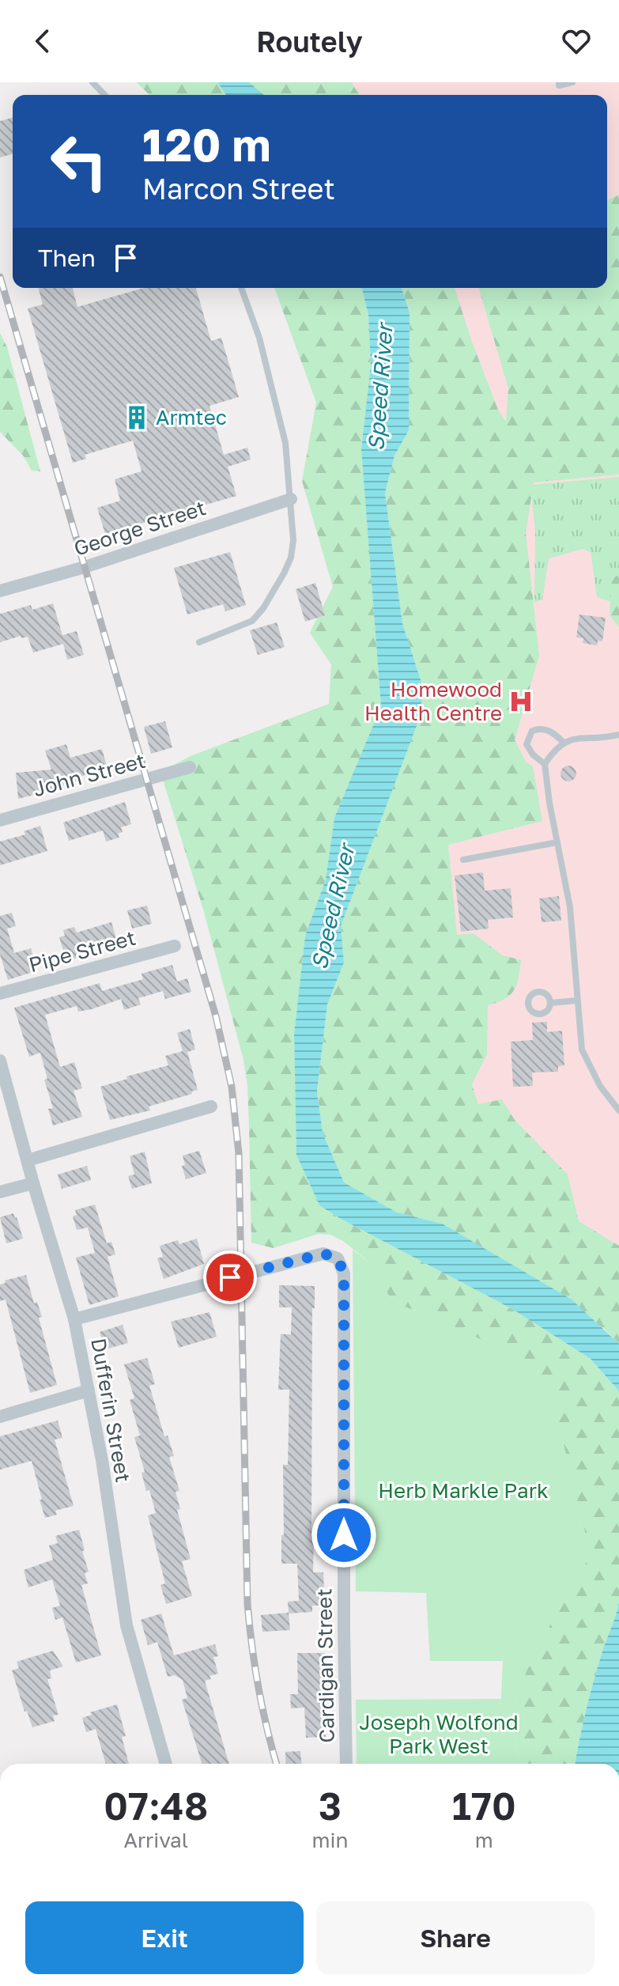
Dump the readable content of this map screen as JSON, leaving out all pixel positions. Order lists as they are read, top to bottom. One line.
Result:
{"streets":{"street":["George Street","John Street","Pipe Street","Dufferin Street","Cardigan Street"]},"crossings":[["Dufferin Street","Cardigan Street"]],"water":["Speed River"],"parks":["Herb Markle Park","Joseph Wolfond Park West"],"places":{"building":["Armtec"],"hospital":["Homewood Health Centre"]},"page":{"header":"Routely","turn":["120 m","Marcon Street"],"then":"Then","eta":["07:48","Arrival","3","min","170","m"],"buttons":["Exit","Share"]}}
